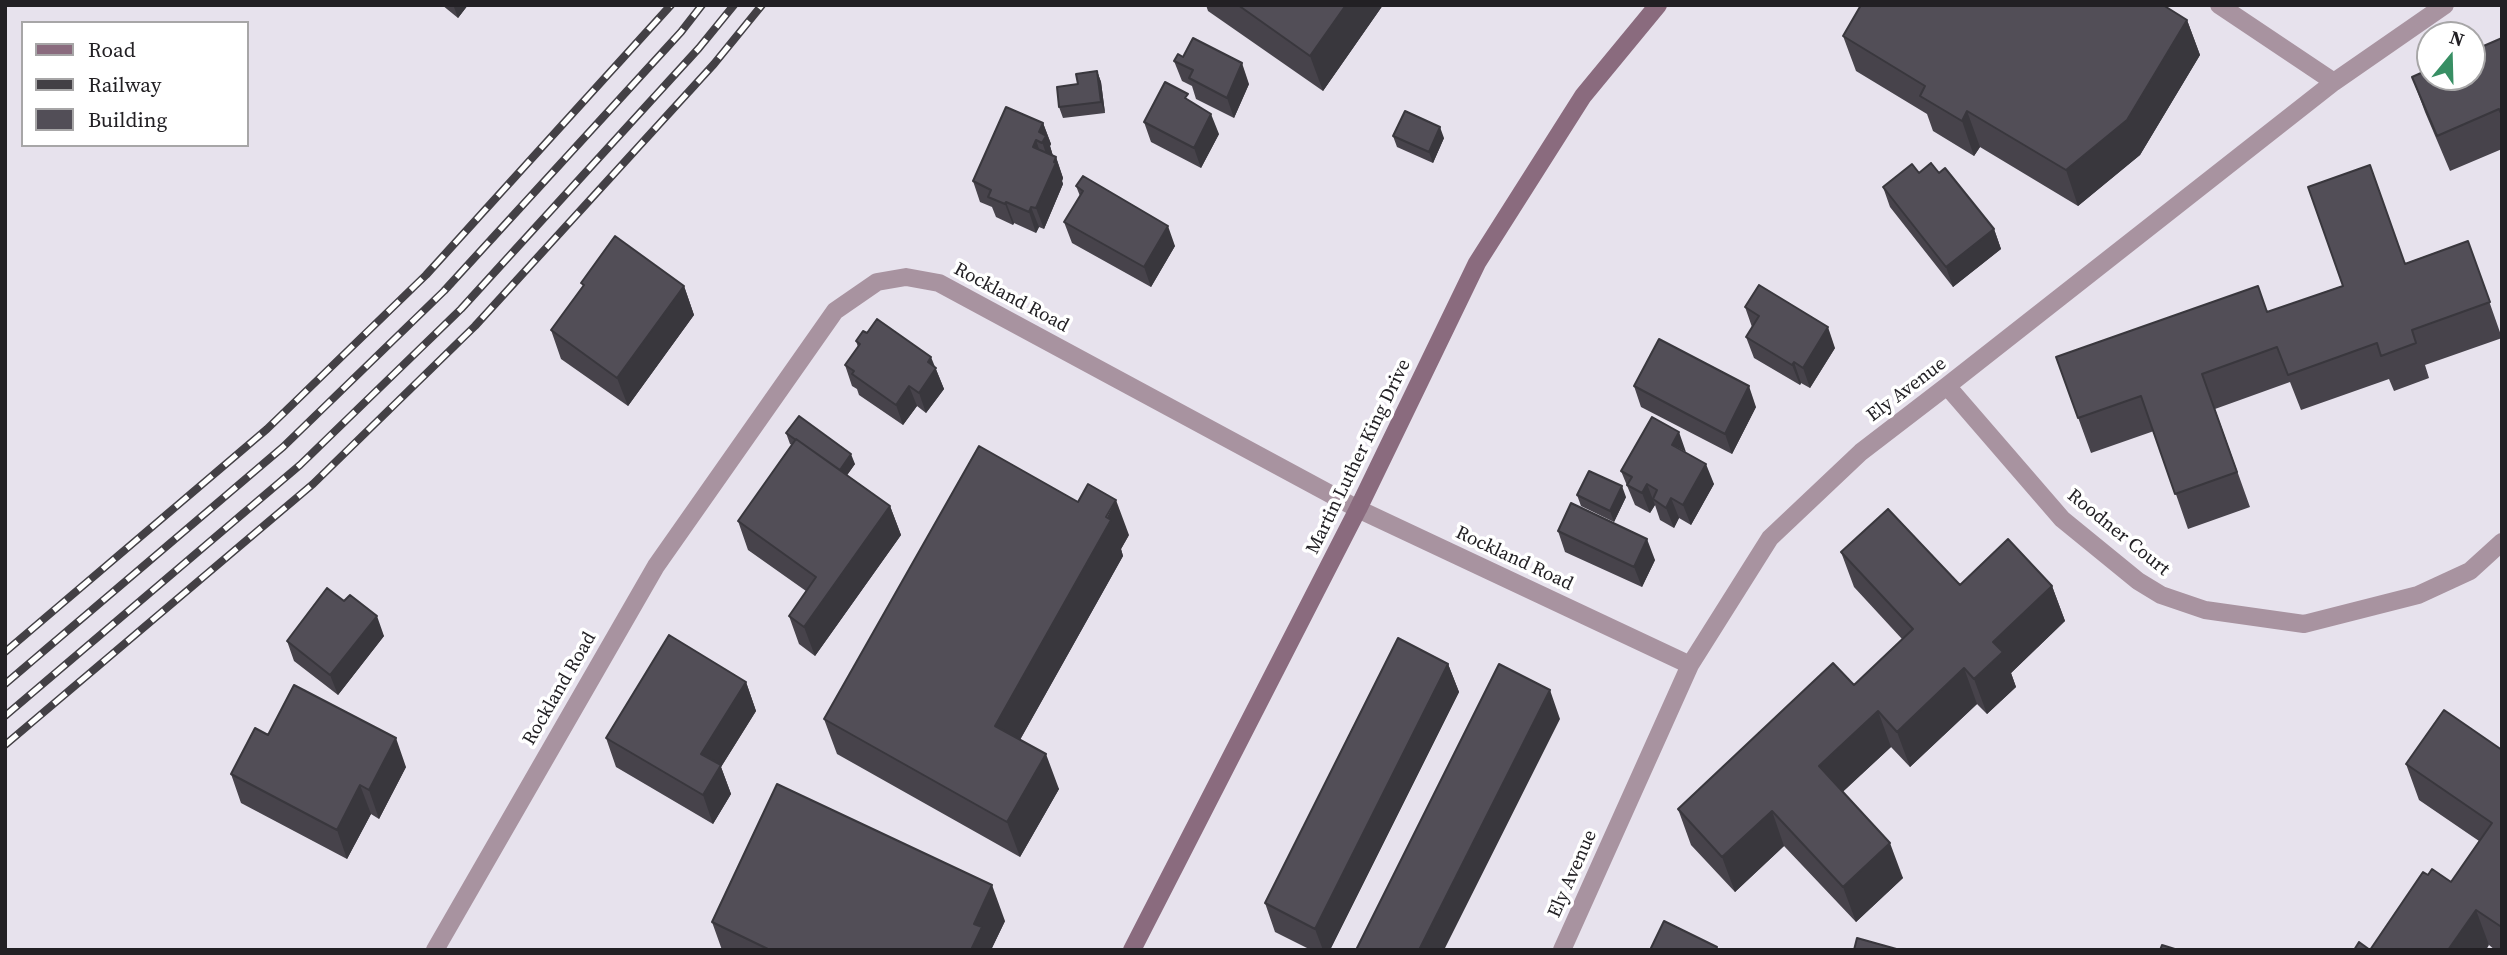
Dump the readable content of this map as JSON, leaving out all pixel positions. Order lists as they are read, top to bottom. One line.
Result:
{"streets":{"main road":["Martin Luther King Drive"],"street":["Rockland Road","Ely Avenue","Roodner Court"]},"crossings":[["Rockland Road","Ely Avenue"],["Rockland Road","Martin Luther King Drive"],["Ely Avenue","Roodner Court"]],"legend":["Road","Railway","Building"],"north":"top"}
